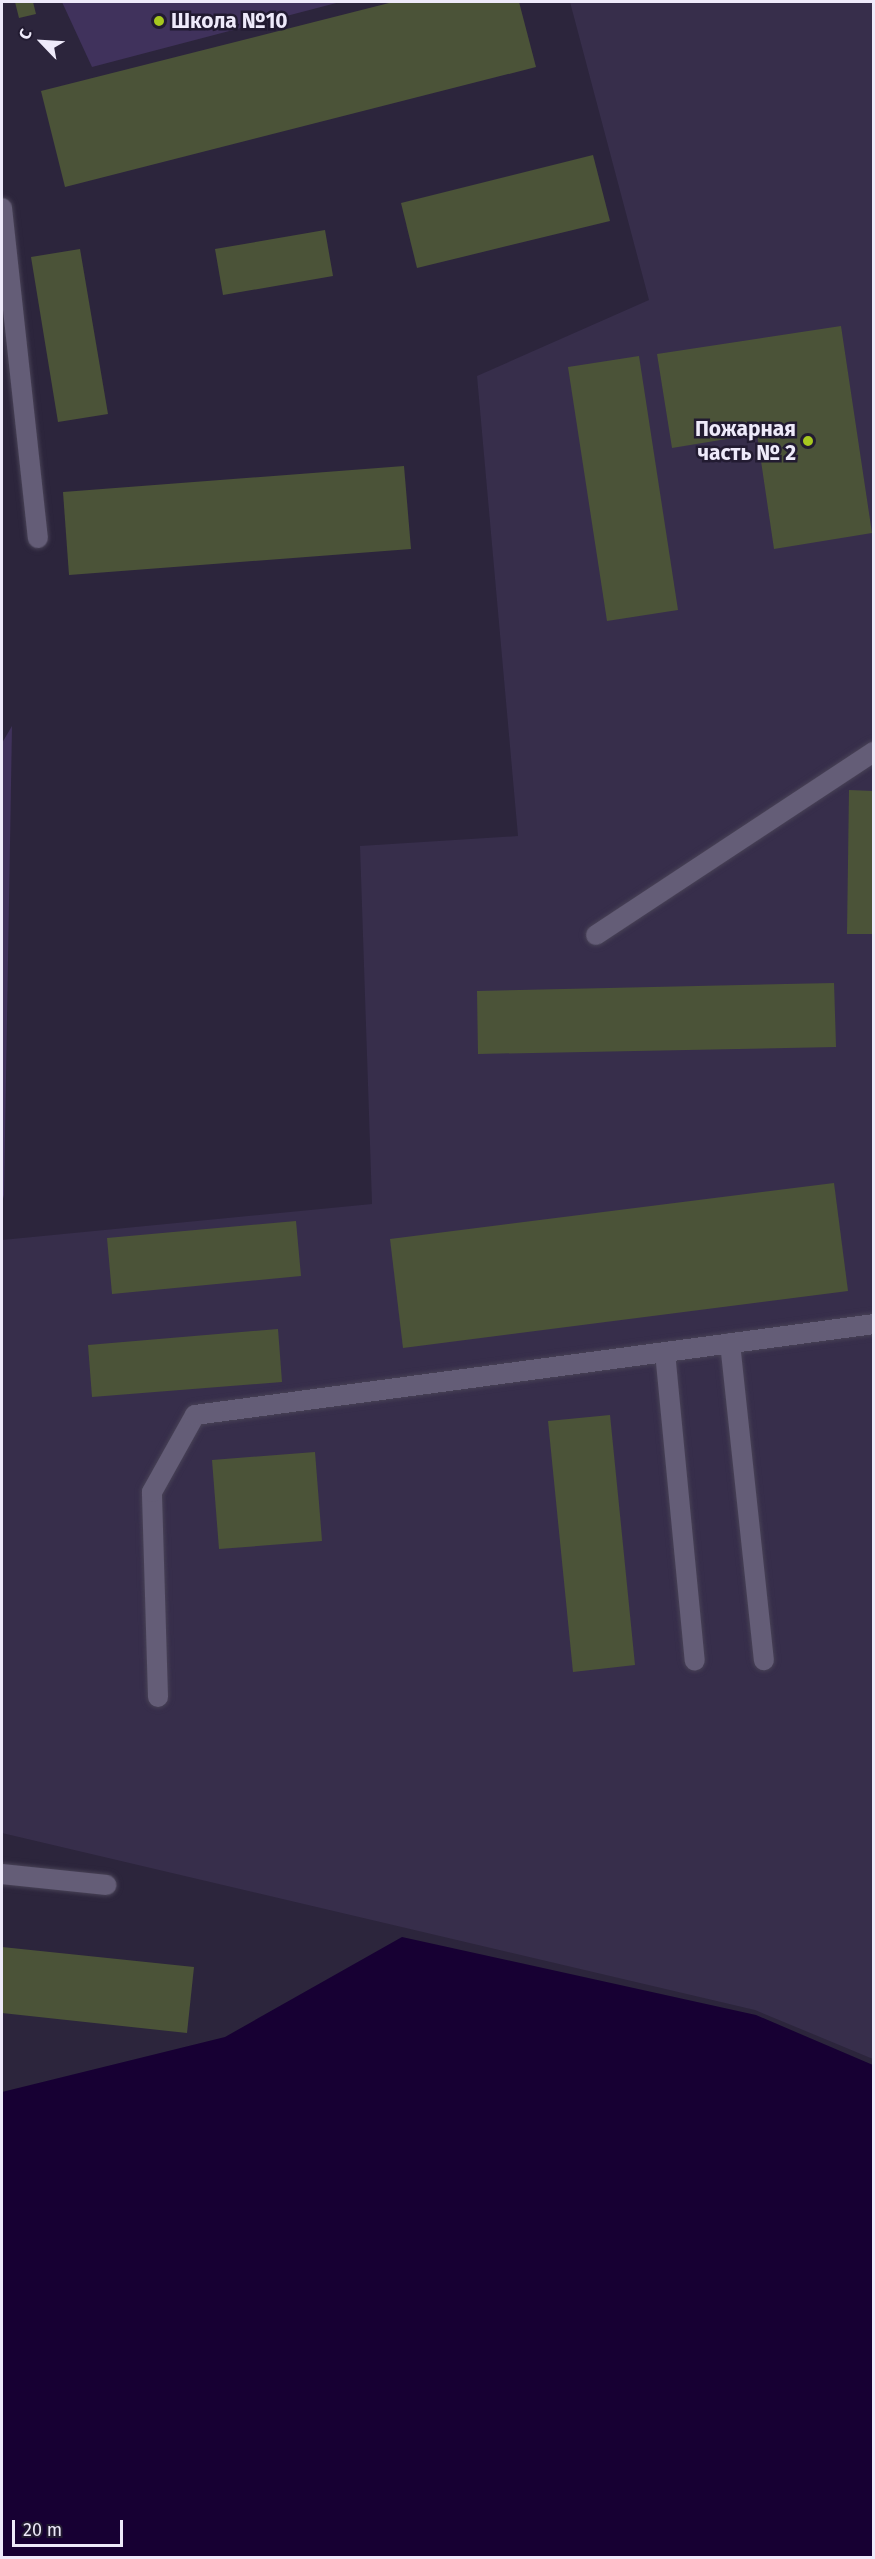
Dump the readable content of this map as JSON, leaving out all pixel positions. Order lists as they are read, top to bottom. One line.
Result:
{"places":["Школа №10","Пожарная часть № 2"],"scale_bar":"20 m","north":"top left"}
